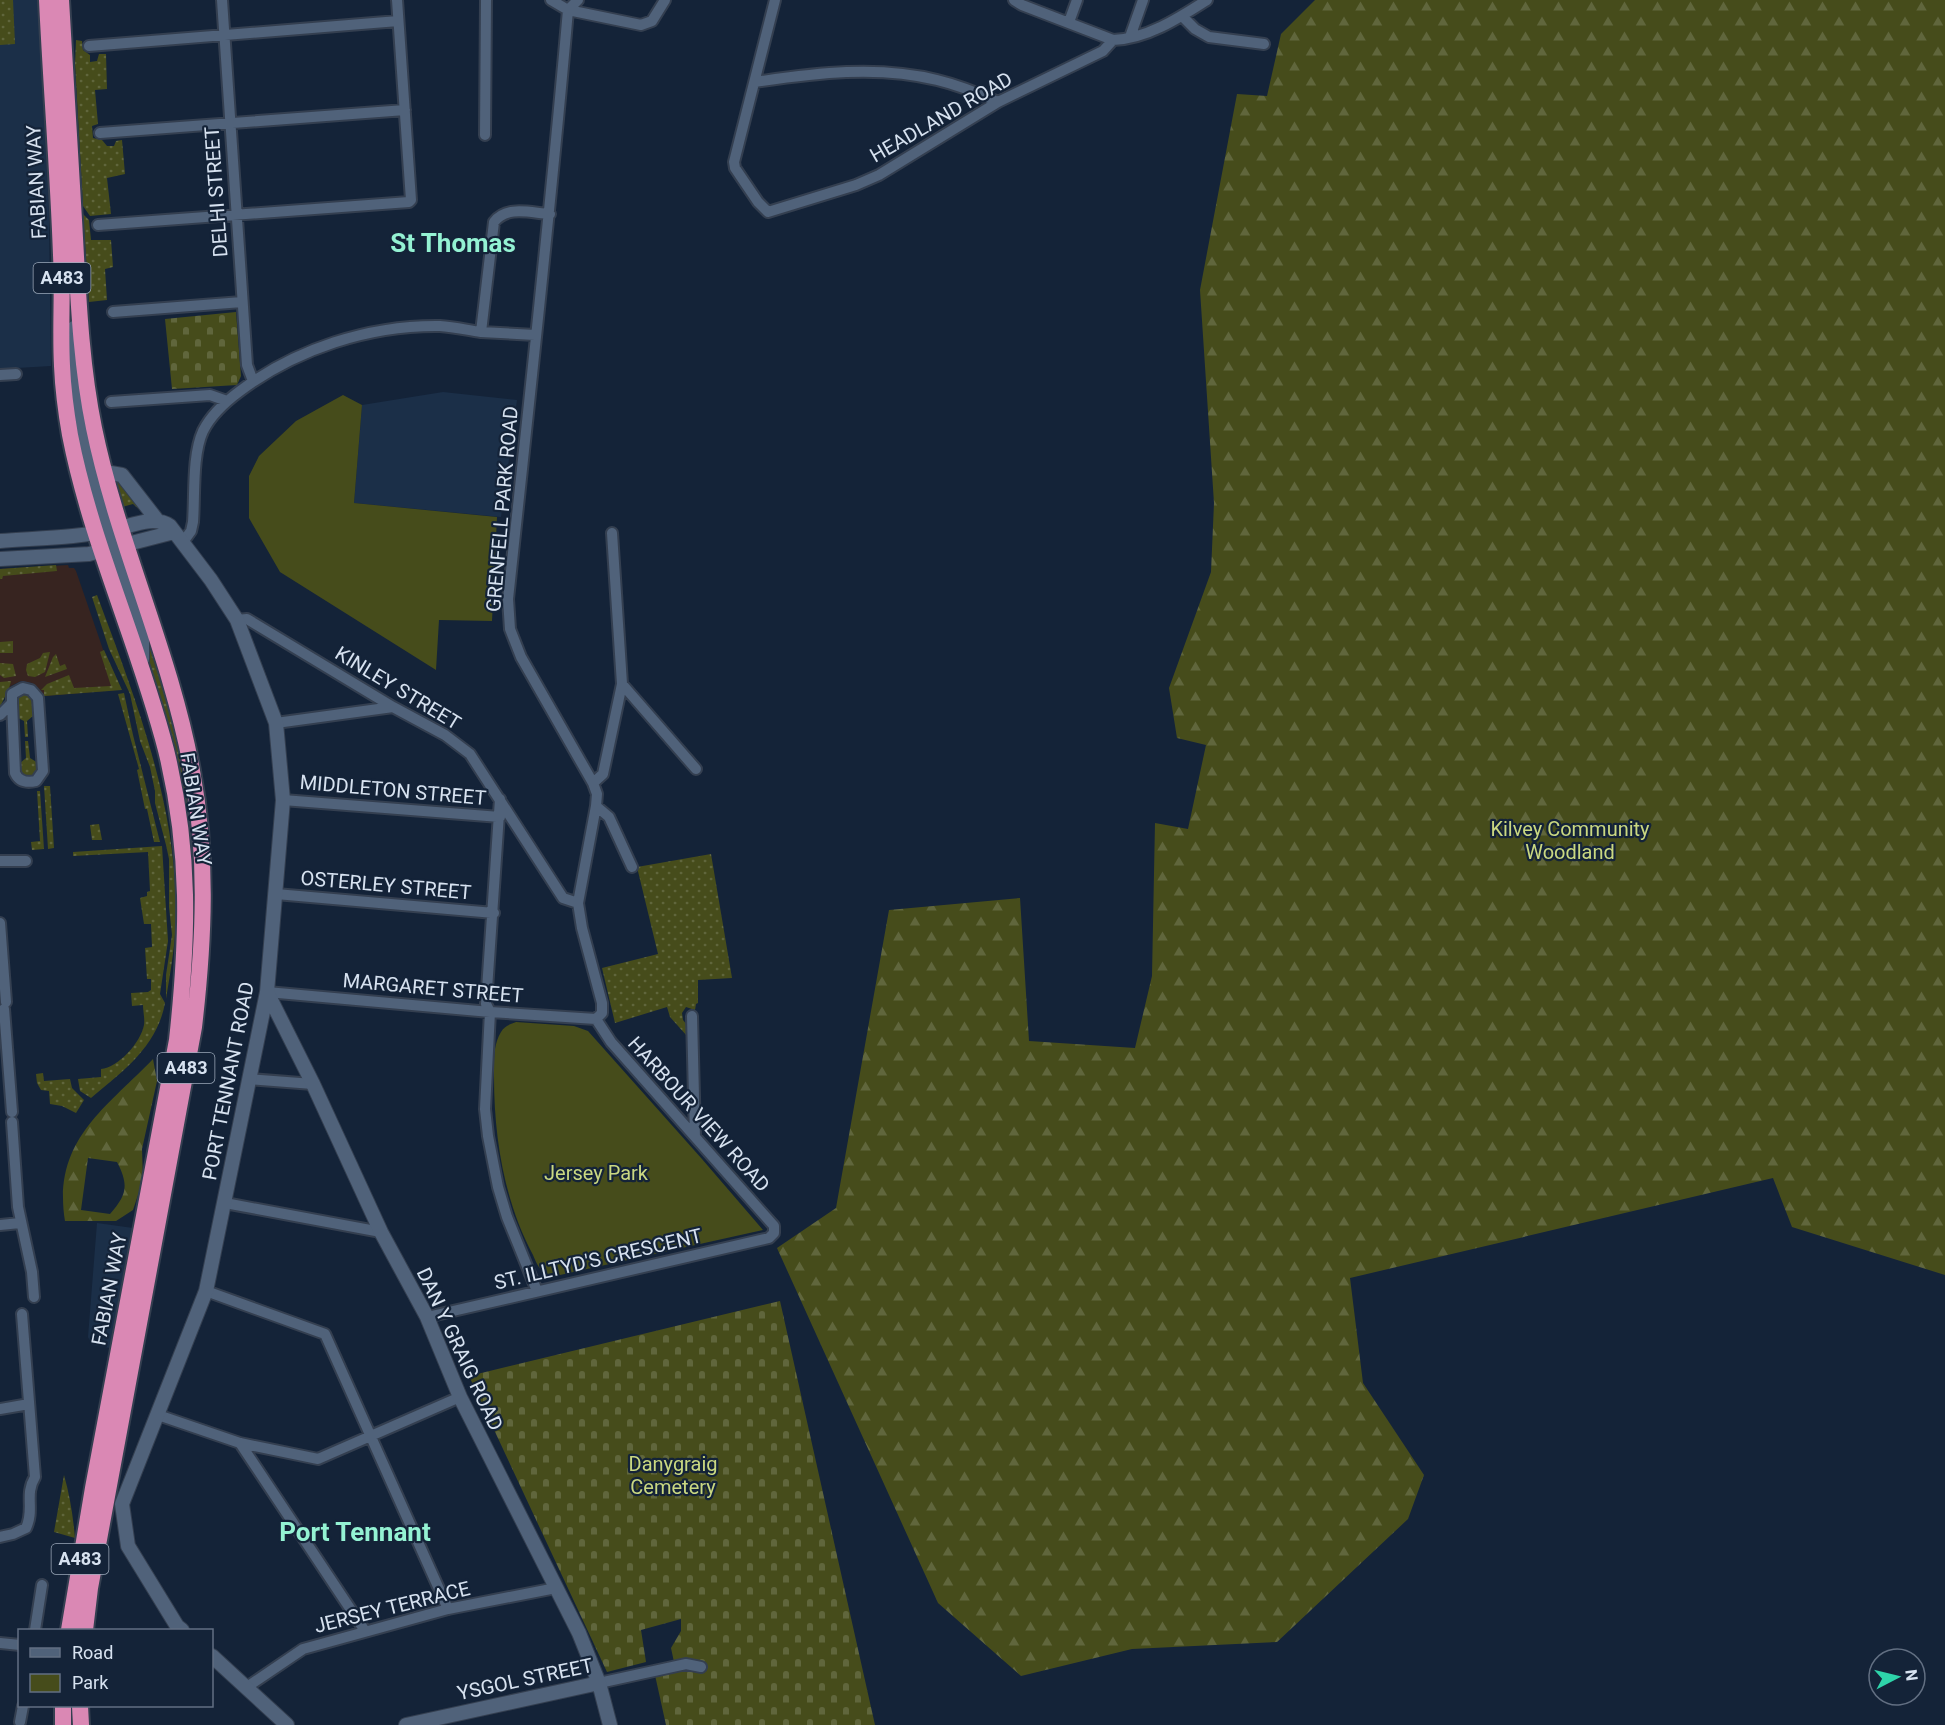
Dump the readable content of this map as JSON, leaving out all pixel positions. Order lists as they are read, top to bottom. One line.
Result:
{"streets":{"highway":["FABIAN WAY","A483"],"street":["HEADLAND ROAD","DELHI STREET","GRENFELL PARK ROAD","KINLEY STREET","MIDDLETON STREET","OSTERLEY STREET","MARGARET STREET","PORT TENNANT ROAD","HARBOUR VIEW ROAD","ST. ILLTYD'S CRESCENT","DAN Y GRAIG ROAD","JERSEY TERRACE","YSGOL STREET"]},"crossings":[["FABIAN WAY","PORT TENNANT ROAD"],["GRENFELL PARK ROAD","KINLEY STREET"],["GRENFELL PARK ROAD","MARGARET STREET"],["GRENFELL PARK ROAD","HARBOUR VIEW ROAD"],["KINLEY STREET","PORT TENNANT ROAD"],["MIDDLETON STREET","PORT TENNANT ROAD"],["OSTERLEY STREET","PORT TENNANT ROAD"],["MARGARET STREET","PORT TENNANT ROAD"],["MARGARET STREET","HARBOUR VIEW ROAD"],["MARGARET STREET","DAN Y GRAIG ROAD"],["PORT TENNANT ROAD","DAN Y GRAIG ROAD"],["HARBOUR VIEW ROAD","ST. ILLTYD'S CRESCENT"],["ST. ILLTYD'S CRESCENT","DAN Y GRAIG ROAD"],["DAN Y GRAIG ROAD","JERSEY TERRACE"],["DAN Y GRAIG ROAD","YSGOL STREET"]],"districts":["St Thomas","Port Tennant"],"parks":["Kilvey Community Woodland","Jersey Park","Danygraig Cemetery"],"legend":["Road","Park"],"north":"right"}
